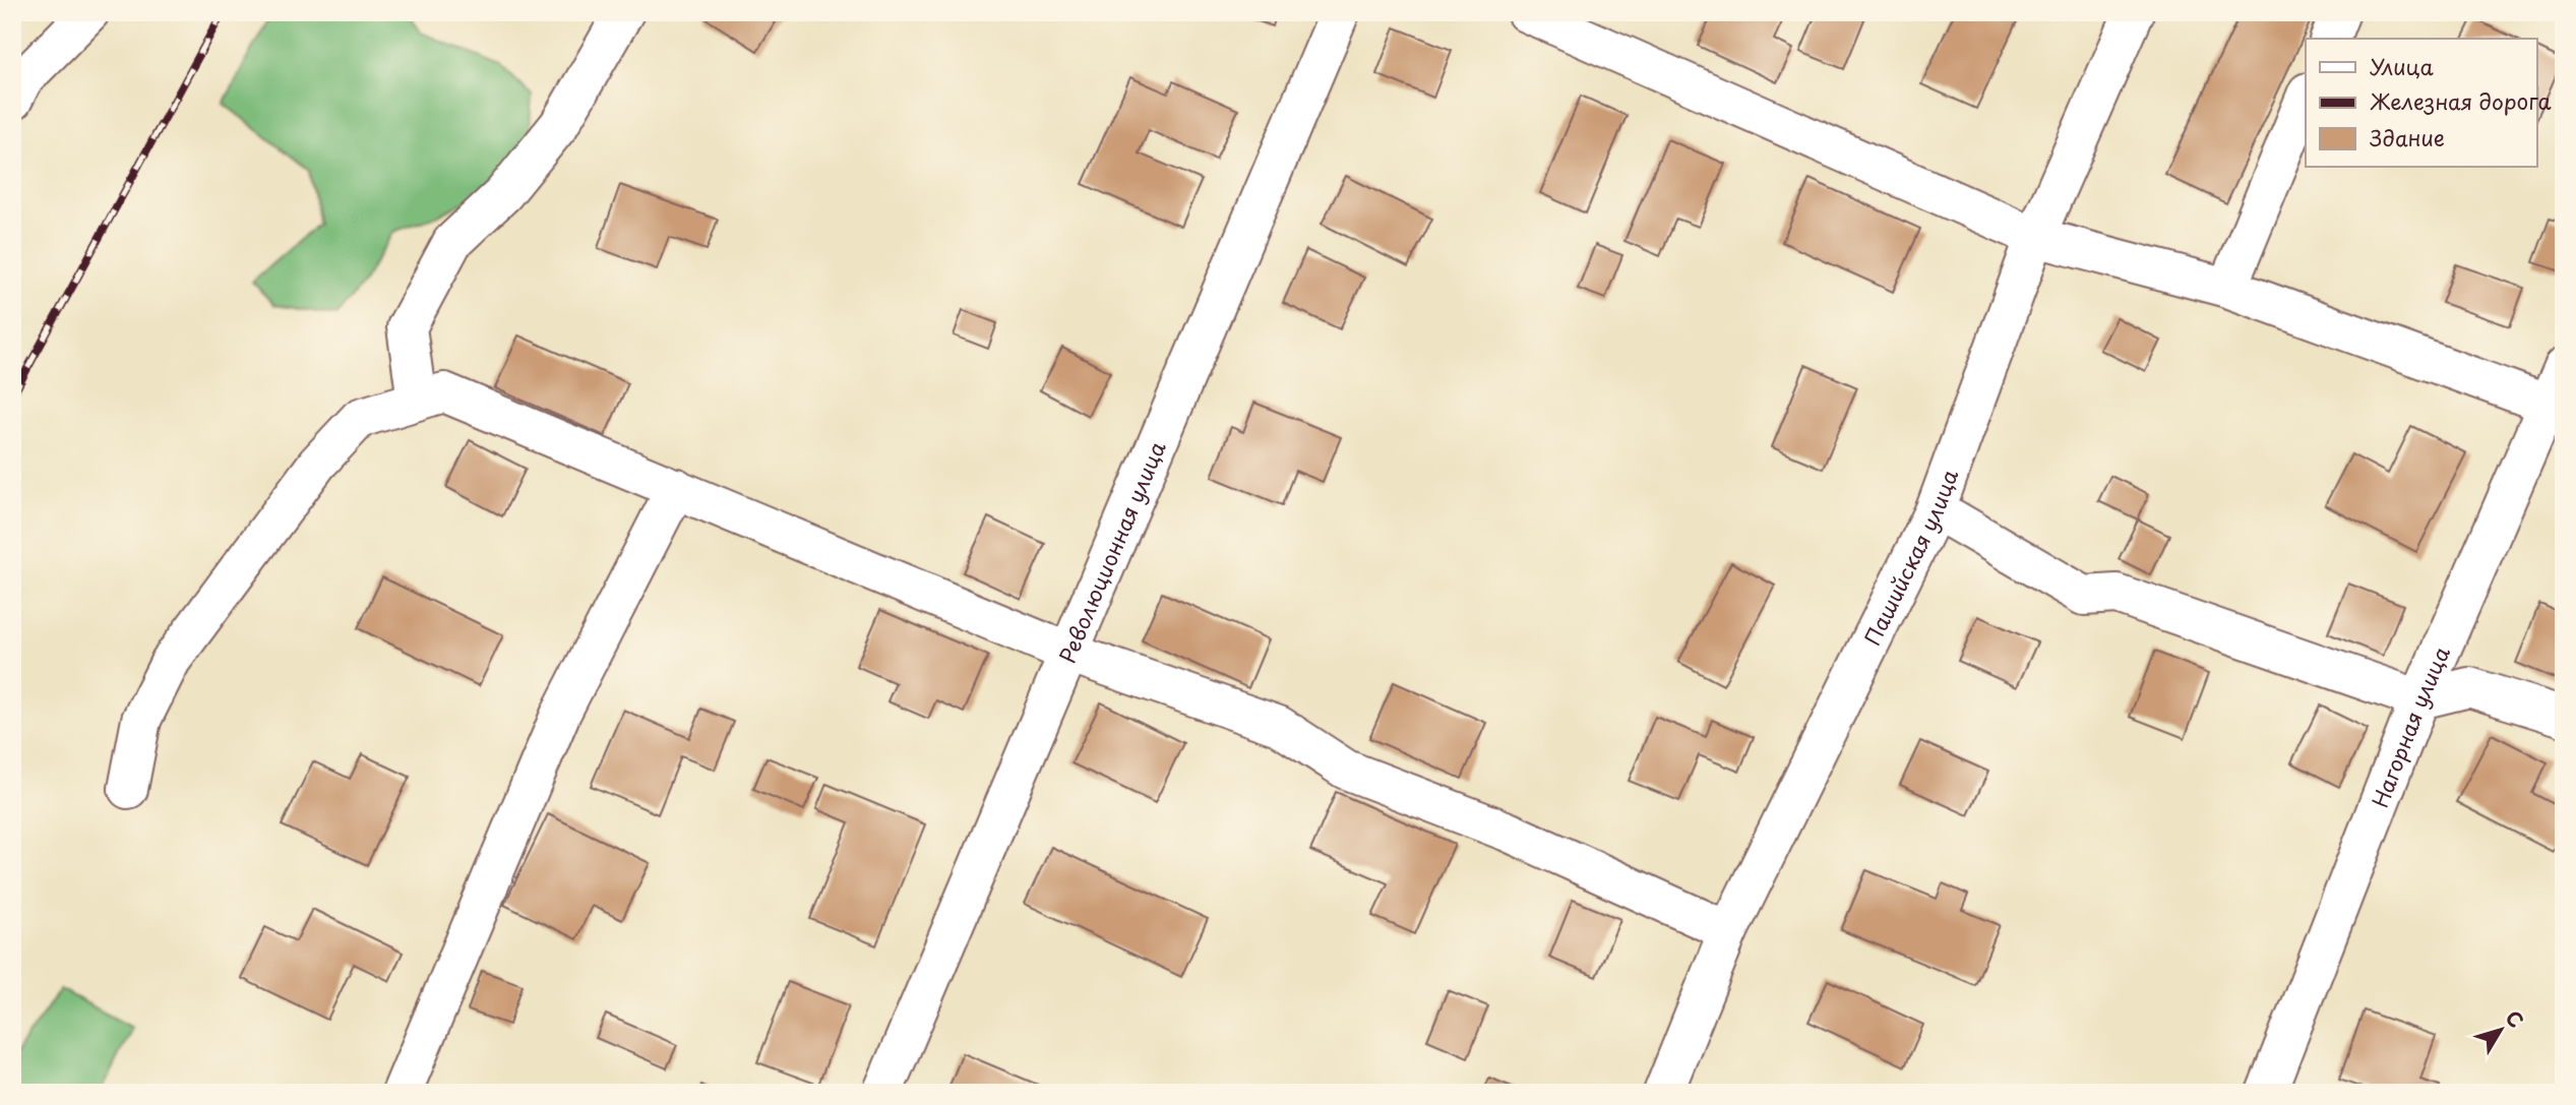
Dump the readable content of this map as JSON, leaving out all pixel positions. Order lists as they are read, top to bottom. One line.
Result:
{"streets":{"street":["Революционная улица","Пашийская улица","Нагорная улица"]},"legend":["Улица","Железная дорога","Здание"],"north":"top right"}
